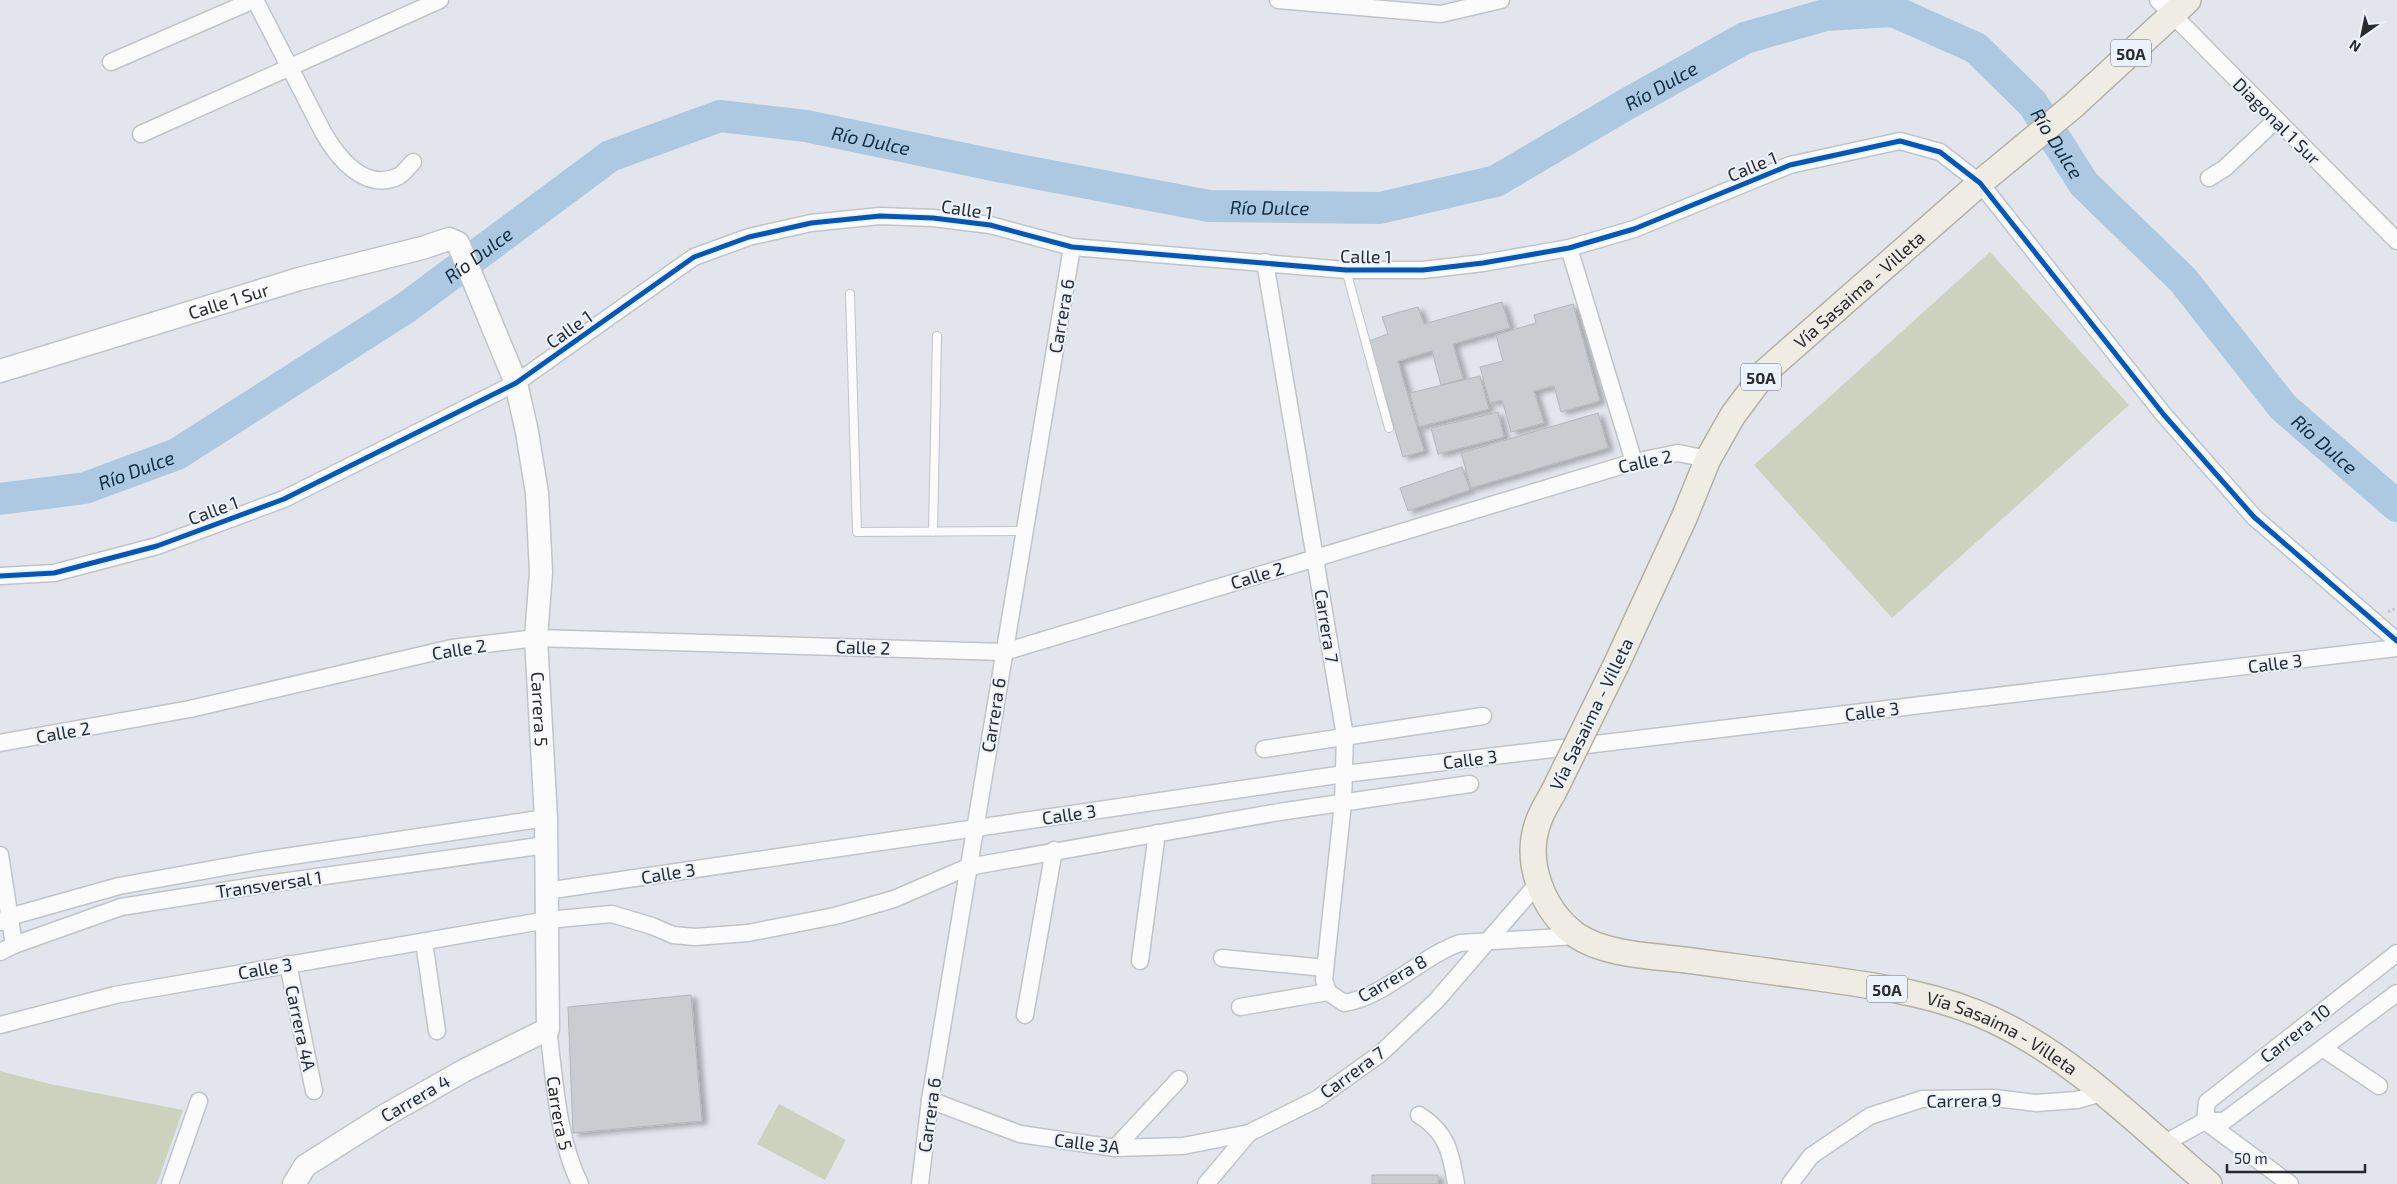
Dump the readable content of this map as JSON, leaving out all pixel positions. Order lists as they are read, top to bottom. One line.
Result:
{"streets":{"main road":["50A","Vía Sasaima - Villeta"],"street":["Diagonal 1 Sur","Calle 1","Calle 1 Sur","Carrera 6","Calle 2","Carrera 7","Calle 3","Carrera 5","Transversal 1","Carrera 8","Carrera 4A","Carrera 10","Carrera 4","Carrera 9","Calle 3A"]},"crossings":[["Diagonal 1 Sur","Vía Sasaima - Villeta"],["Calle 1","Vía Sasaima - Villeta"],["Calle 1","Carrera 6"],["Calle 1","Carrera 7"],["Calle 1","Carrera 5"],["Vía Sasaima - Villeta","Calle 2"],["Vía Sasaima - Villeta","Carrera 7"],["Vía Sasaima - Villeta","Carrera 10"],["Vía Sasaima - Villeta","Carrera 9"],["Calle 1 Sur","Carrera 5"],["Carrera 6","Calle 2"],["Carrera 6","Calle 3"],["Carrera 6","Calle 3A"],["Calle 2","Carrera 7"],["Calle 2","Carrera 5"],["Carrera 7","Calle 3"],["Carrera 7","Carrera 8"],["Carrera 7","Calle 3A"],["Calle 3","Carrera 5"],["Calle 3","Carrera 4A"],["Carrera 5","Transversal 1"],["Carrera 5","Carrera 4"]],"water":["Río Dulce"],"scale_bar":"50 m","north":"bottom left"}
